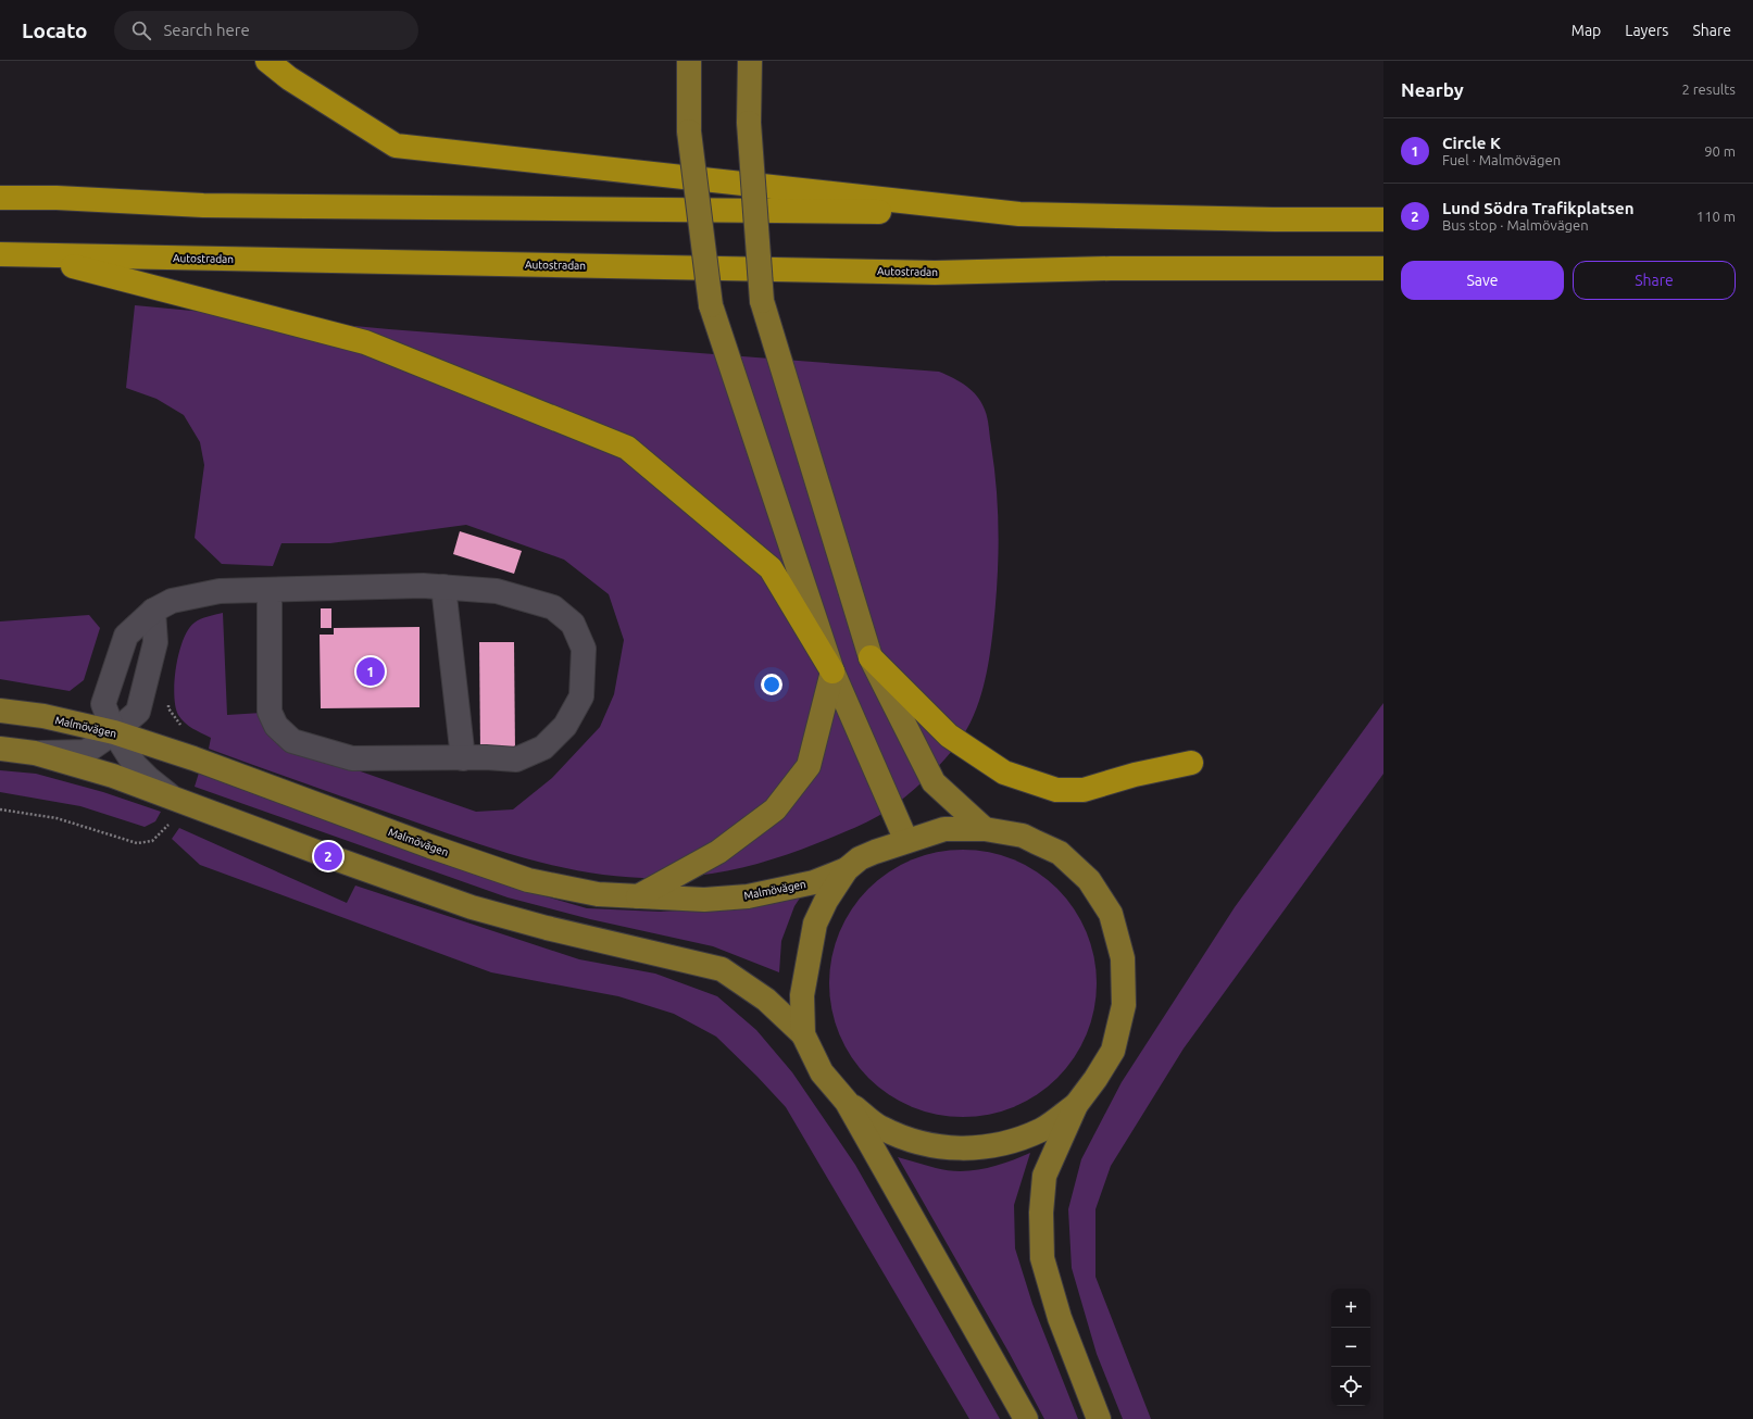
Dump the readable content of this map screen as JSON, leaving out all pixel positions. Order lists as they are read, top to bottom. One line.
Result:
{"streets":{"highway":["Autostradan"],"main road":["Malmövägen"]},"page":{"header":"Locato","search":"Search here","nav":["Map","Layers","Share"],"heading":["Nearby","2 results"],"list":[{"mark":"1","name":"Circle K","note":"Fuel · Malmövägen","value":"90 m"},{"mark":"2","name":"Lund Södra Trafikplatsen","note":"Bus stop · Malmövägen","value":"110 m"}],"buttons":["Save","Share"],"pins":["1","2"],"map_buttons":["+","−"]}}
